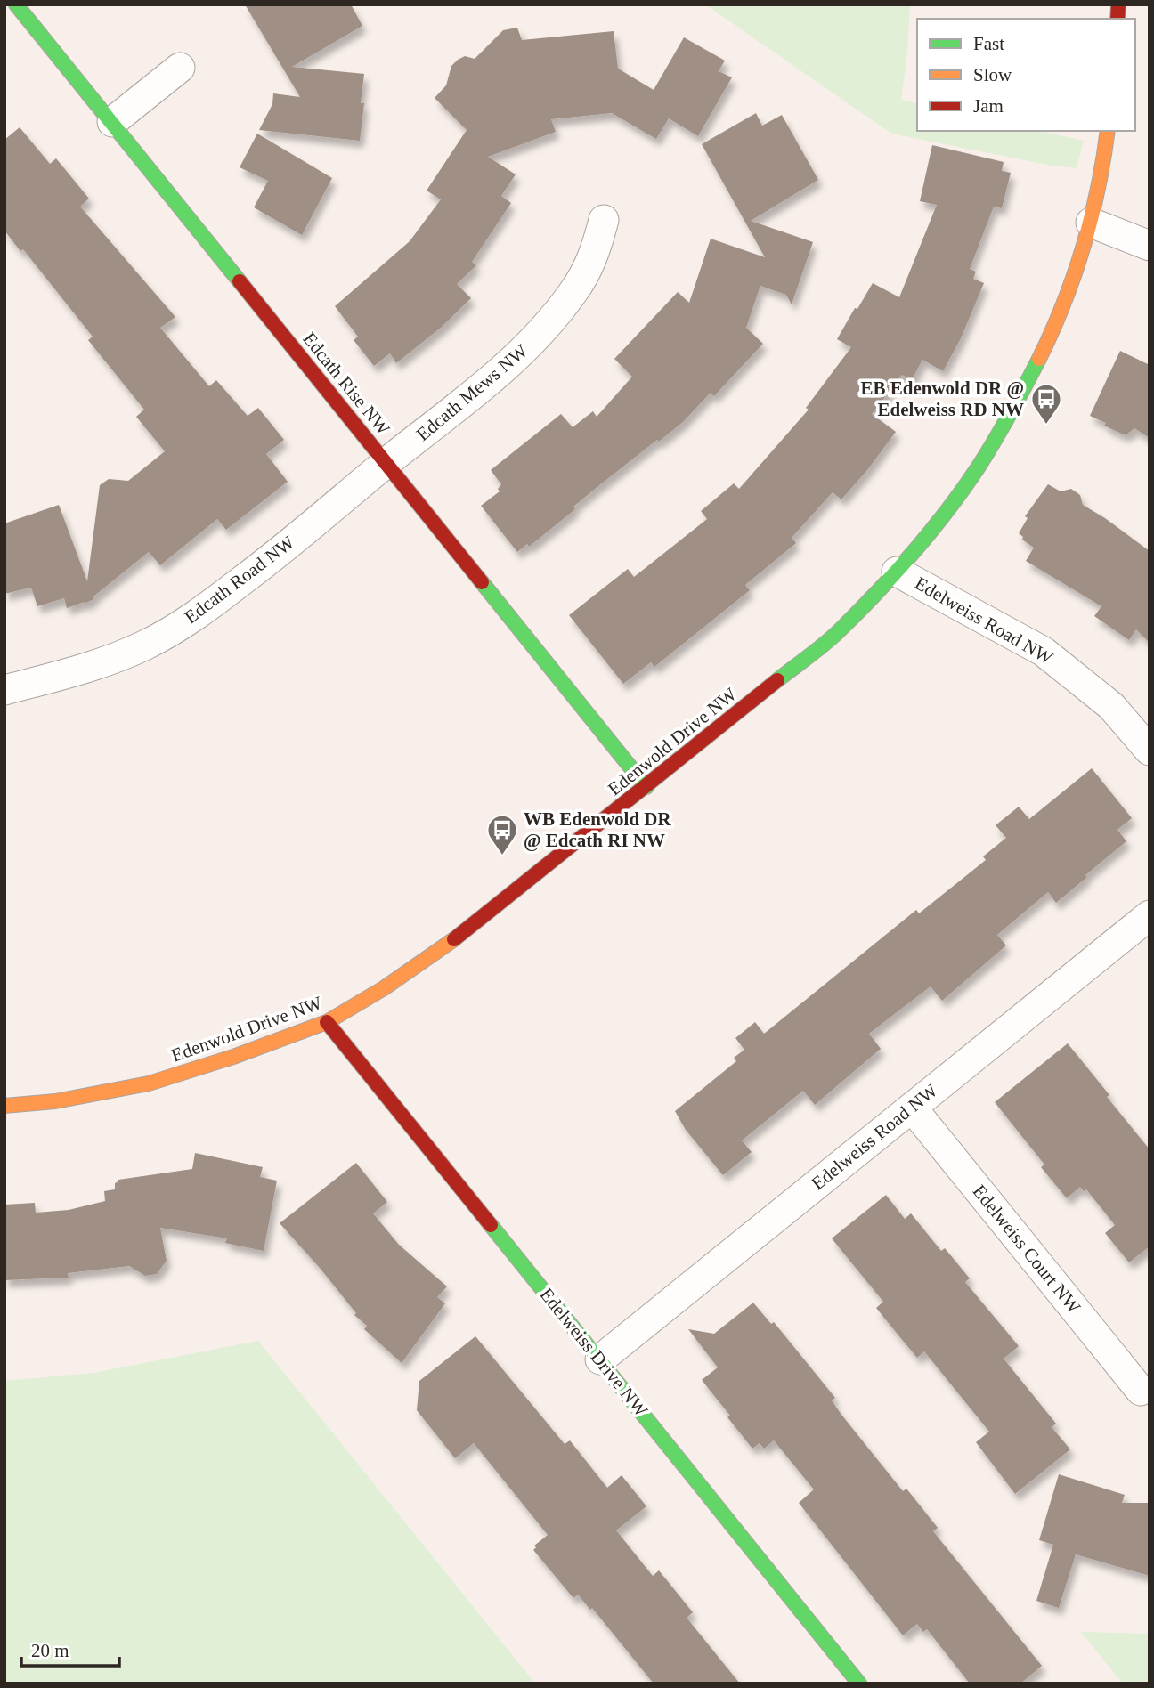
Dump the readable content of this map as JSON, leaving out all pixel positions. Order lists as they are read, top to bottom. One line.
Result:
{"streets":{"street":["Edcath Rise NW","Edcath Mews NW","Edcath Road NW","Edelweiss Road NW","Edenwold Drive NW","Edelweiss Court NW","Edelweiss Drive NW"]},"crossings":[["Edcath Rise NW","Edcath Mews NW"],["Edcath Rise NW","Edcath Road NW"],["Edcath Rise NW","Edenwold Drive NW"],["Edcath Mews NW","Edcath Road NW"],["Edelweiss Road NW","Edenwold Drive NW"],["Edelweiss Road NW","Edelweiss Court NW"],["Edelweiss Road NW","Edelweiss Drive NW"],["Edenwold Drive NW","Edelweiss Drive NW"]],"places":{"bus stop":["EB Edenwold DR @ Edelweiss RD NW","WB Edenwold DR @ Edcath RI NW"]},"legend":["Fast","Slow","Jam"],"scale_bar":"20 m"}
